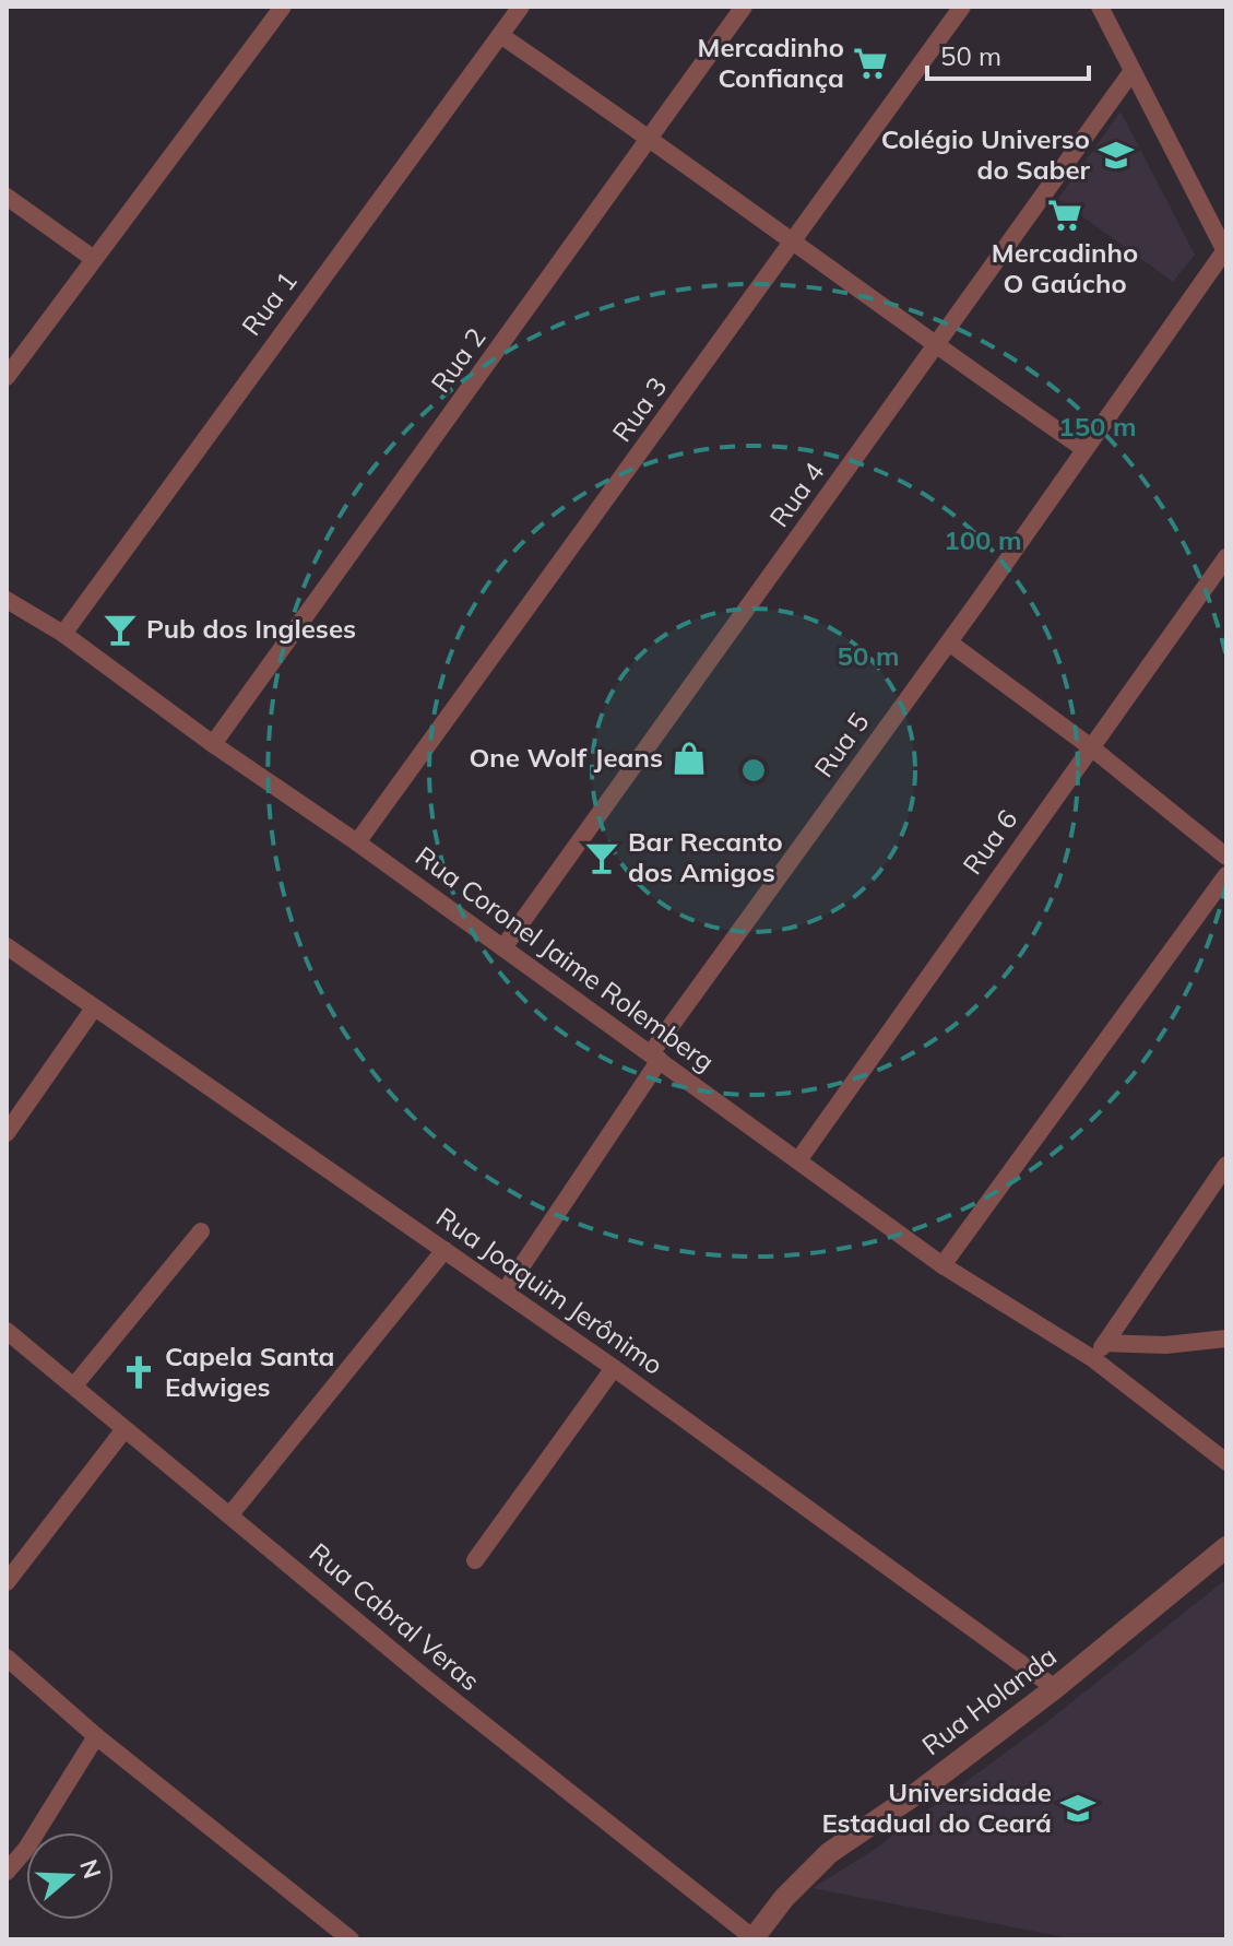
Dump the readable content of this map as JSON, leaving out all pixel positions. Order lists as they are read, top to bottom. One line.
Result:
{"streets":{"street":["Rua 1","Rua 2","Rua 3","Rua 4","Rua 5","Rua 6","Rua Coronel Jaime Rolemberg","Rua Joaquim Jerônimo","Rua Cabral Veras","Rua Holanda"]},"crossings":[["Rua 1","Rua Coronel Jaime Rolemberg"],["Rua 2","Rua Coronel Jaime Rolemberg"],["Rua 3","Rua Coronel Jaime Rolemberg"],["Rua 4","Rua Coronel Jaime Rolemberg"],["Rua 5","Rua Coronel Jaime Rolemberg"],["Rua 5","Rua Joaquim Jerônimo"],["Rua 6","Rua Coronel Jaime Rolemberg"],["Rua Joaquim Jerônimo","Rua Holanda"],["Rua Cabral Veras","Rua Holanda"]],"places":{"supermarket":["Mercadinho Confiança","Mercadinho O Gaúcho"],"school or university":["Colégio Universo do Saber","Universidade Estadual do Ceará"],"bar":["Pub dos Ingleses","Bar Recanto dos Amigos"],"shop":["One Wolf Jeans"],"church":["Capela Santa Edwiges"]},"scale_bar":"50 m","north":"right","rings":["150 m","100 m","50 m"]}
